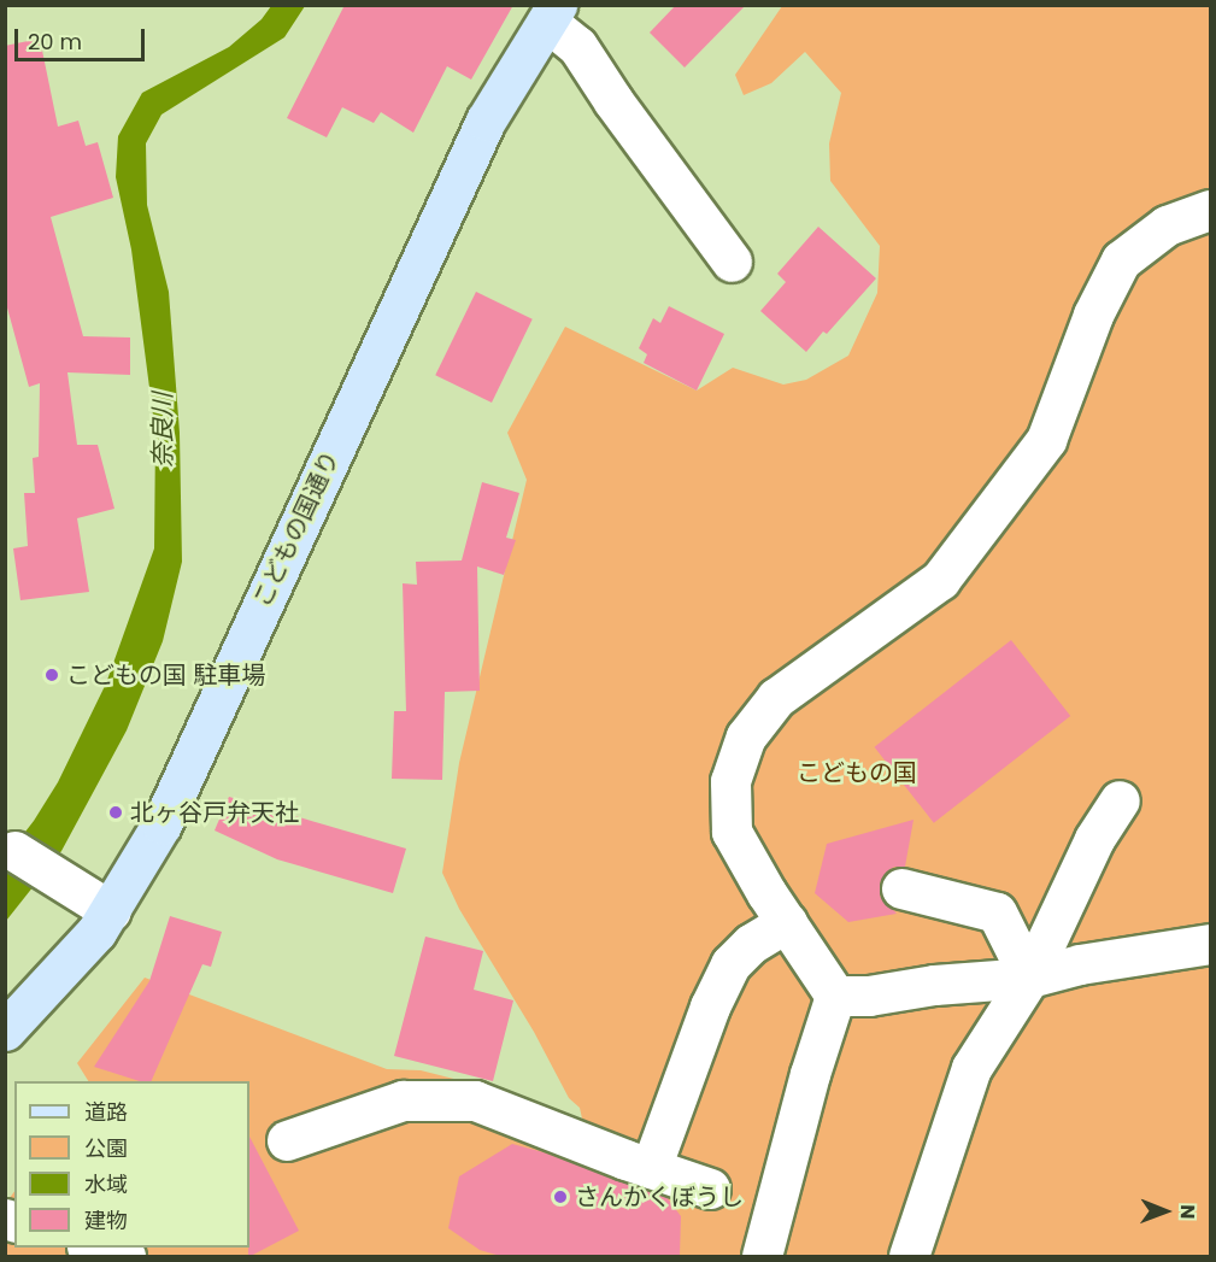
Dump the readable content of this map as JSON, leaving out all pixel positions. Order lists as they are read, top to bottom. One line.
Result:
{"streets":{"main road":["こどもの国通り"]},"water":["奈良川"],"parks":["こどもの国"],"places":["こどもの国 駐車場","北ヶ谷戸弁天社","さんかくぼうし"],"legend":["道路","公園","水域","建物"],"scale_bar":"20 m","north":"right"}
